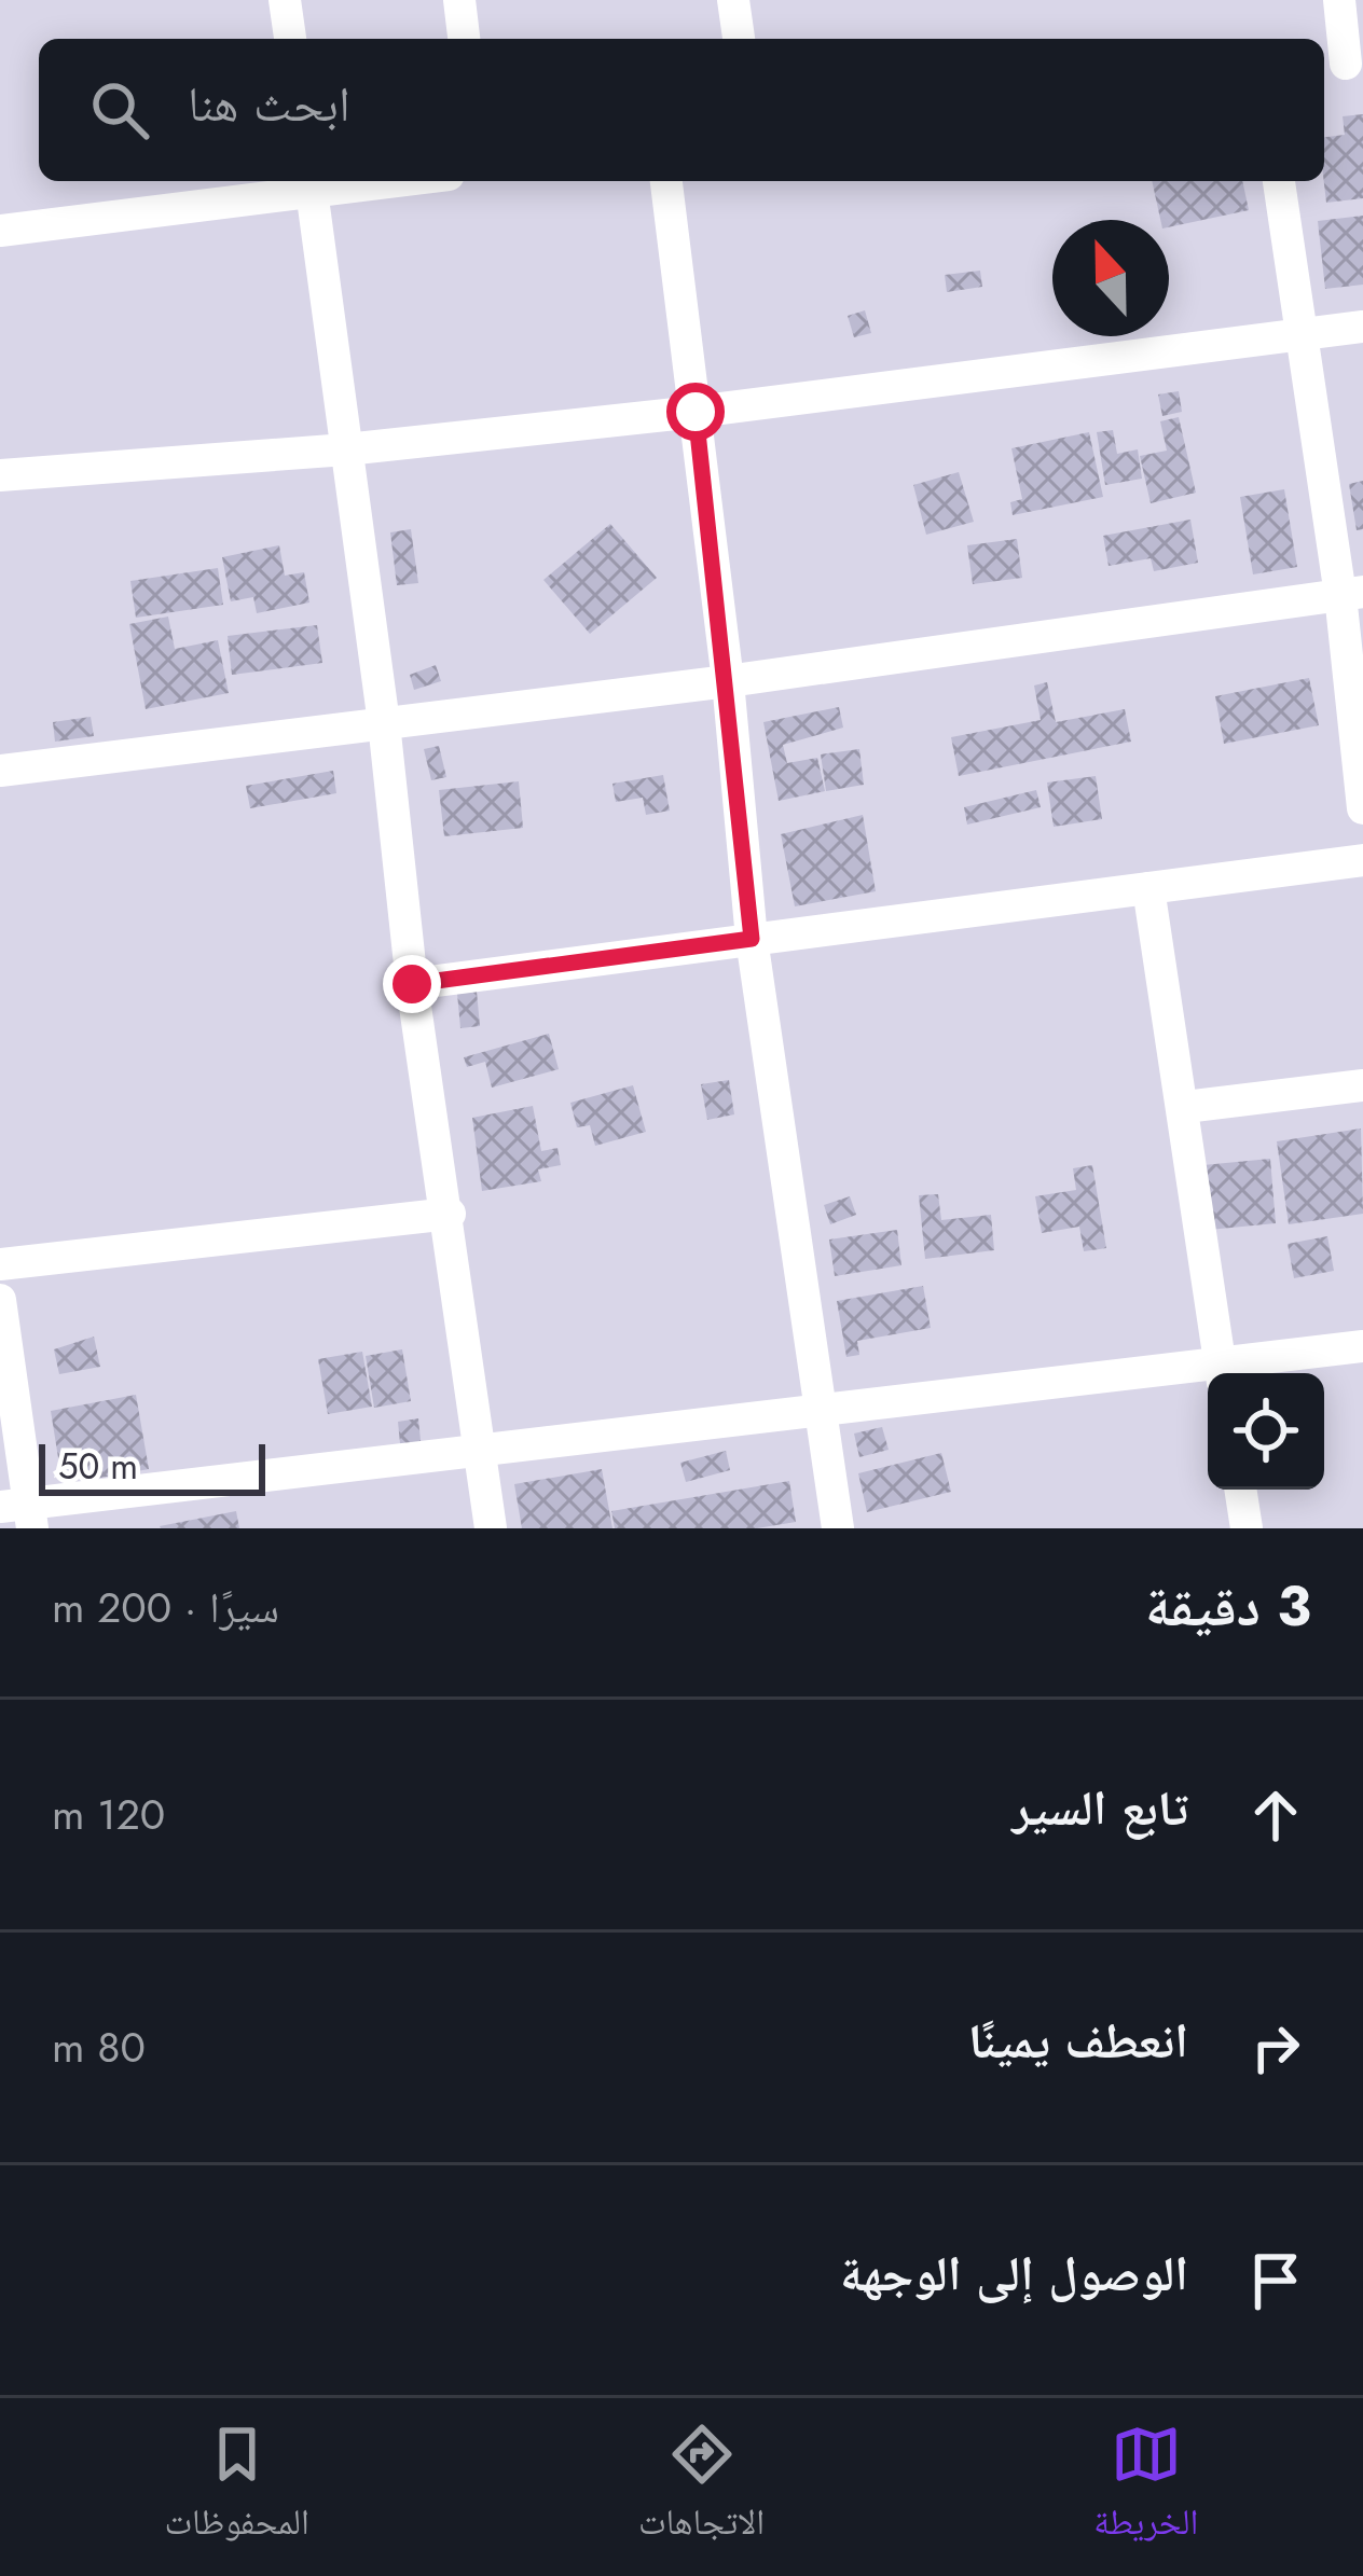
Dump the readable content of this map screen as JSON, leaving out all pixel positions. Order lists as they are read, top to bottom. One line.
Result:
{"scale_bar":"50 m","north":"top","page":{"search":"ابحث هنا","scale":"50 m","heading":["3 دقيقة","سيرًا · 200 m"],"list":[["تابع السير","120 m"],["انعطف يمينًا","80 m"],"الوصول إلى الوجهة"],"nav":["الخريطة","الاتجاهات","المحفوظات"]}}
